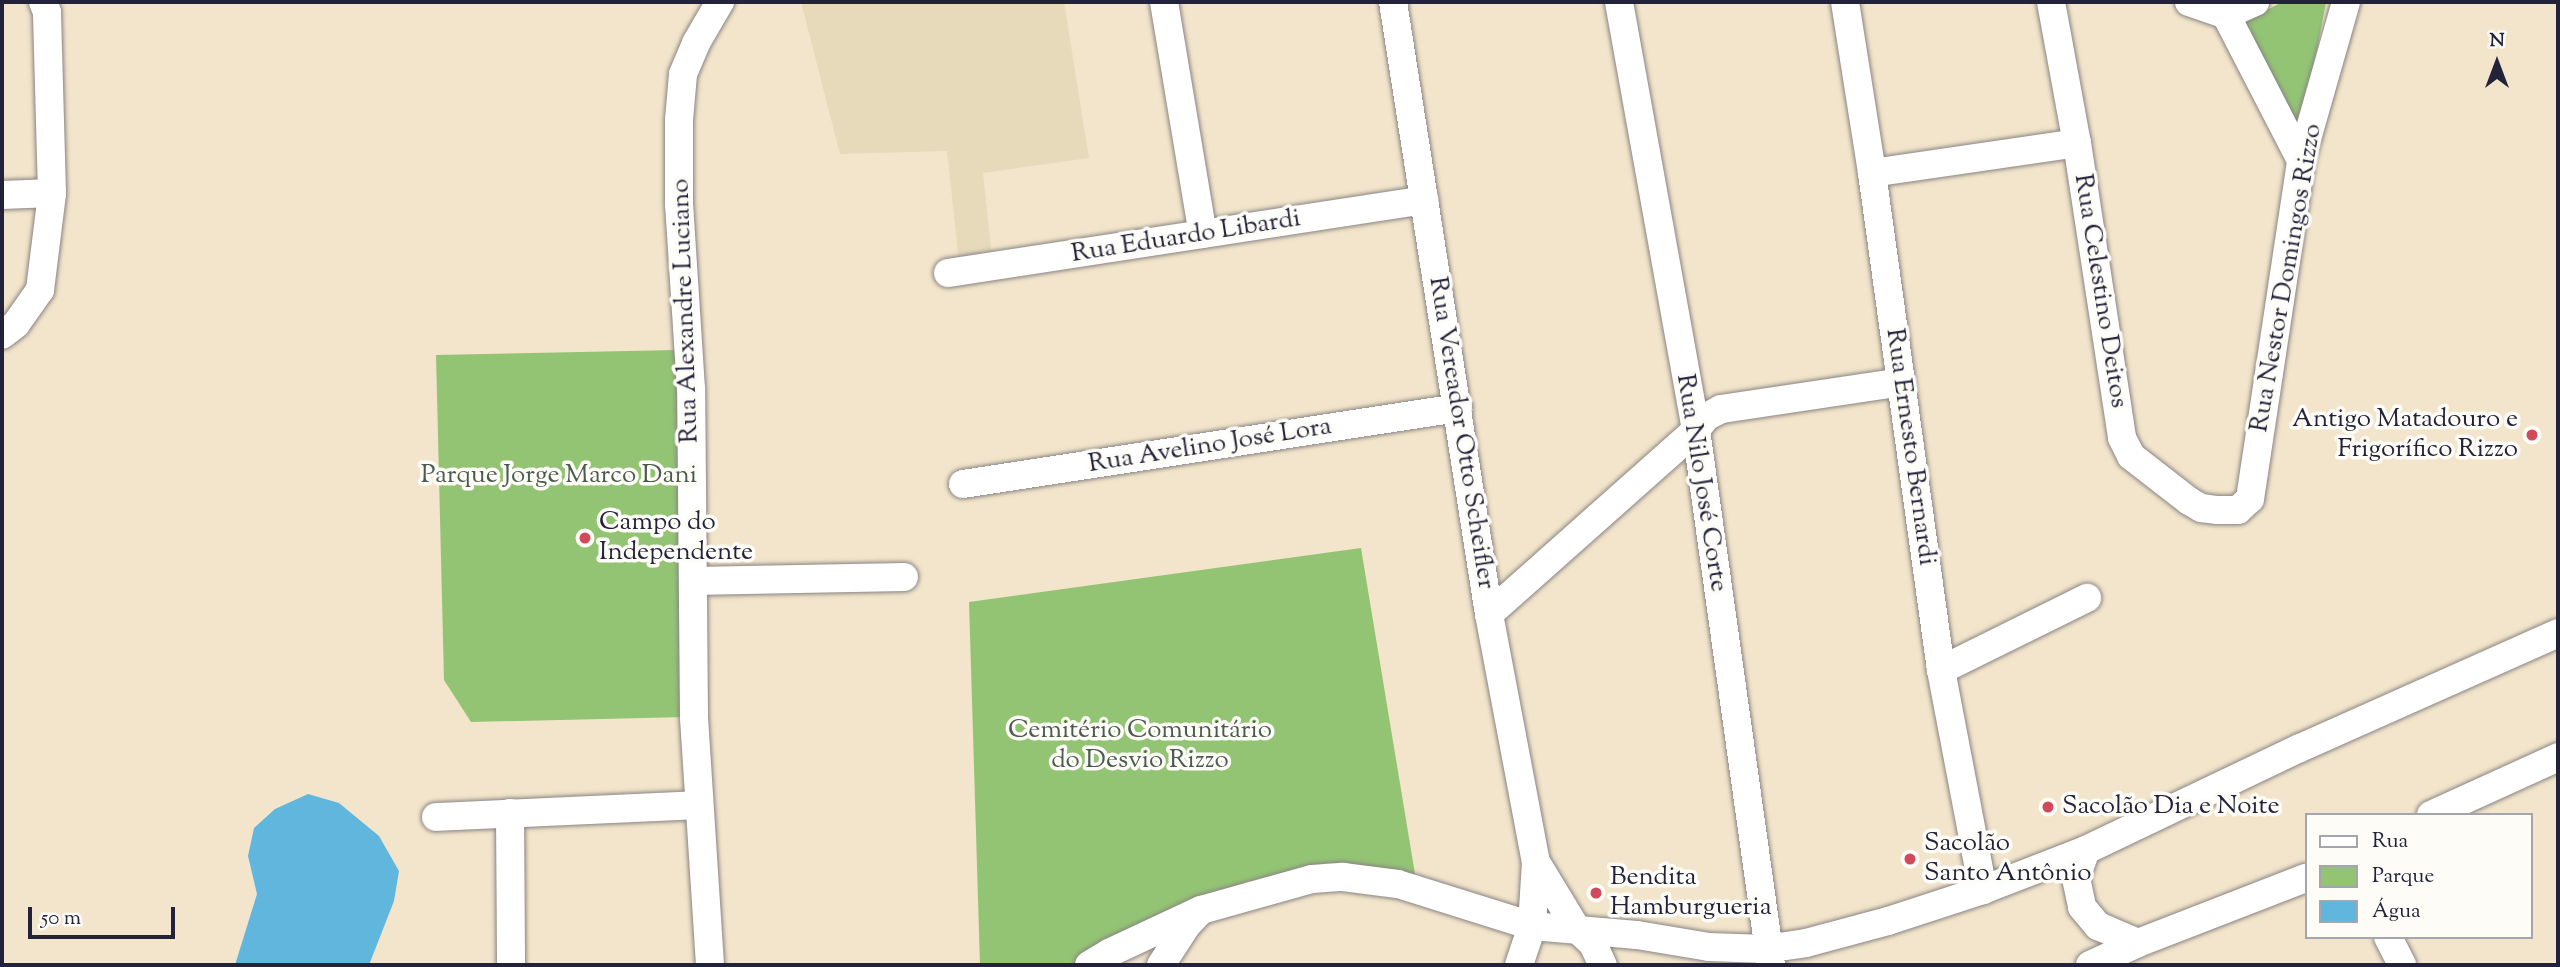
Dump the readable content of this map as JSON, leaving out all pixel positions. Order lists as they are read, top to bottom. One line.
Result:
{"streets":{"street":["Rua Eduardo Libardi","Rua Nestor Domingos Rizzo","Rua Celestino Deitos","Rua Alexandre Luciano","Rua Vereador Otto Scheifler","Rua Avelino José Lora","Rua Ernesto Bernardi","Rua Nilo José Corte"]},"crossings":[["Rua Eduardo Libardi","Rua Vereador Otto Scheifler"],["Rua Nestor Domingos Rizzo","Rua Celestino Deitos"],["Rua Vereador Otto Scheifler","Rua Avelino José Lora"]],"parks":["Parque Jorge Marco Dani","Cemitério Comunitário do Desvio Rizzo"],"places":["Antigo Matadouro e Frigorífico Rizzo","Campo do Independente","Sacolão Dia e Noite","Sacolão Santo Antônio","Bendita Hamburgueria"],"legend":["Rua","Parque","Água"],"scale_bar":"50 m","north":"top"}
